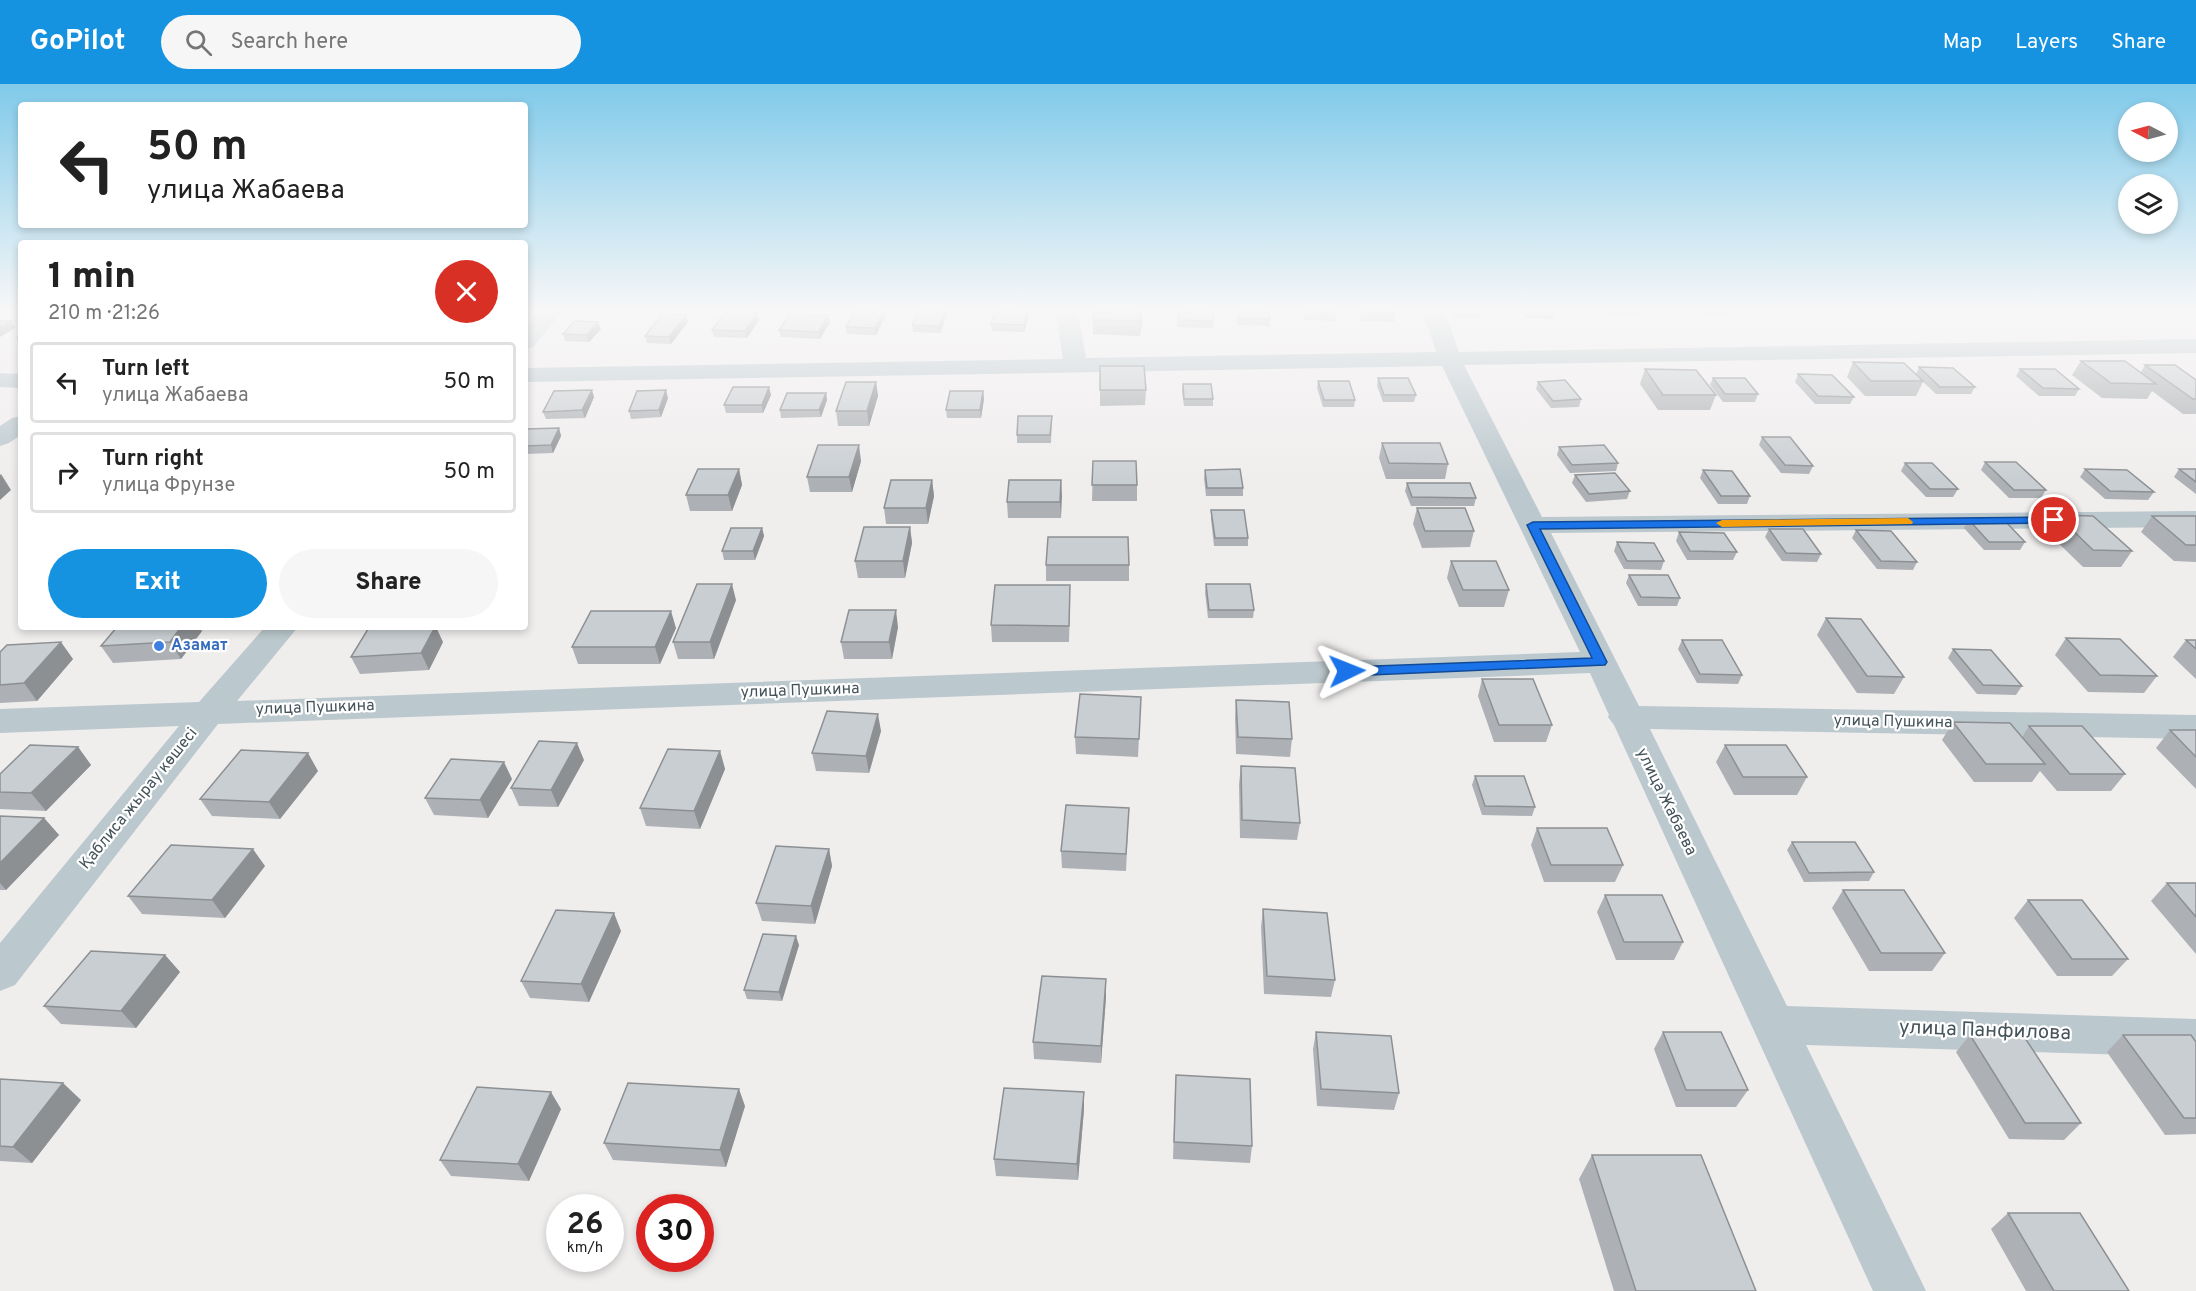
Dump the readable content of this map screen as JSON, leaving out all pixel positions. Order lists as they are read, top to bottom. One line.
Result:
{"streets":{"street":["улица Пушкина","Қаблиса жырау көшесі","улица Жабаева","улица Панфилова"]},"crossings":[["улица Пушкина","Қаблиса жырау көшесі"],["улица Пушкина","улица Жабаева"],["улица Жабаева","улица Панфилова"]],"places":["Азамат"],"north":"left","page":{"header":"GoPilot","search":"Search here","nav":["Map","Layers","Share"],"turn":["50 m","улица Жабаева"],"heading":["1 min","210 m · 21:26"],"list":[{"name":"Turn left","note":"улица Жабаева","value":"50 m"},{"name":"Turn right","note":"улица Фрунзе","value":"50 m"}],"buttons":["Exit","Share"],"speed":"26 km/h","limit":"30"}}
